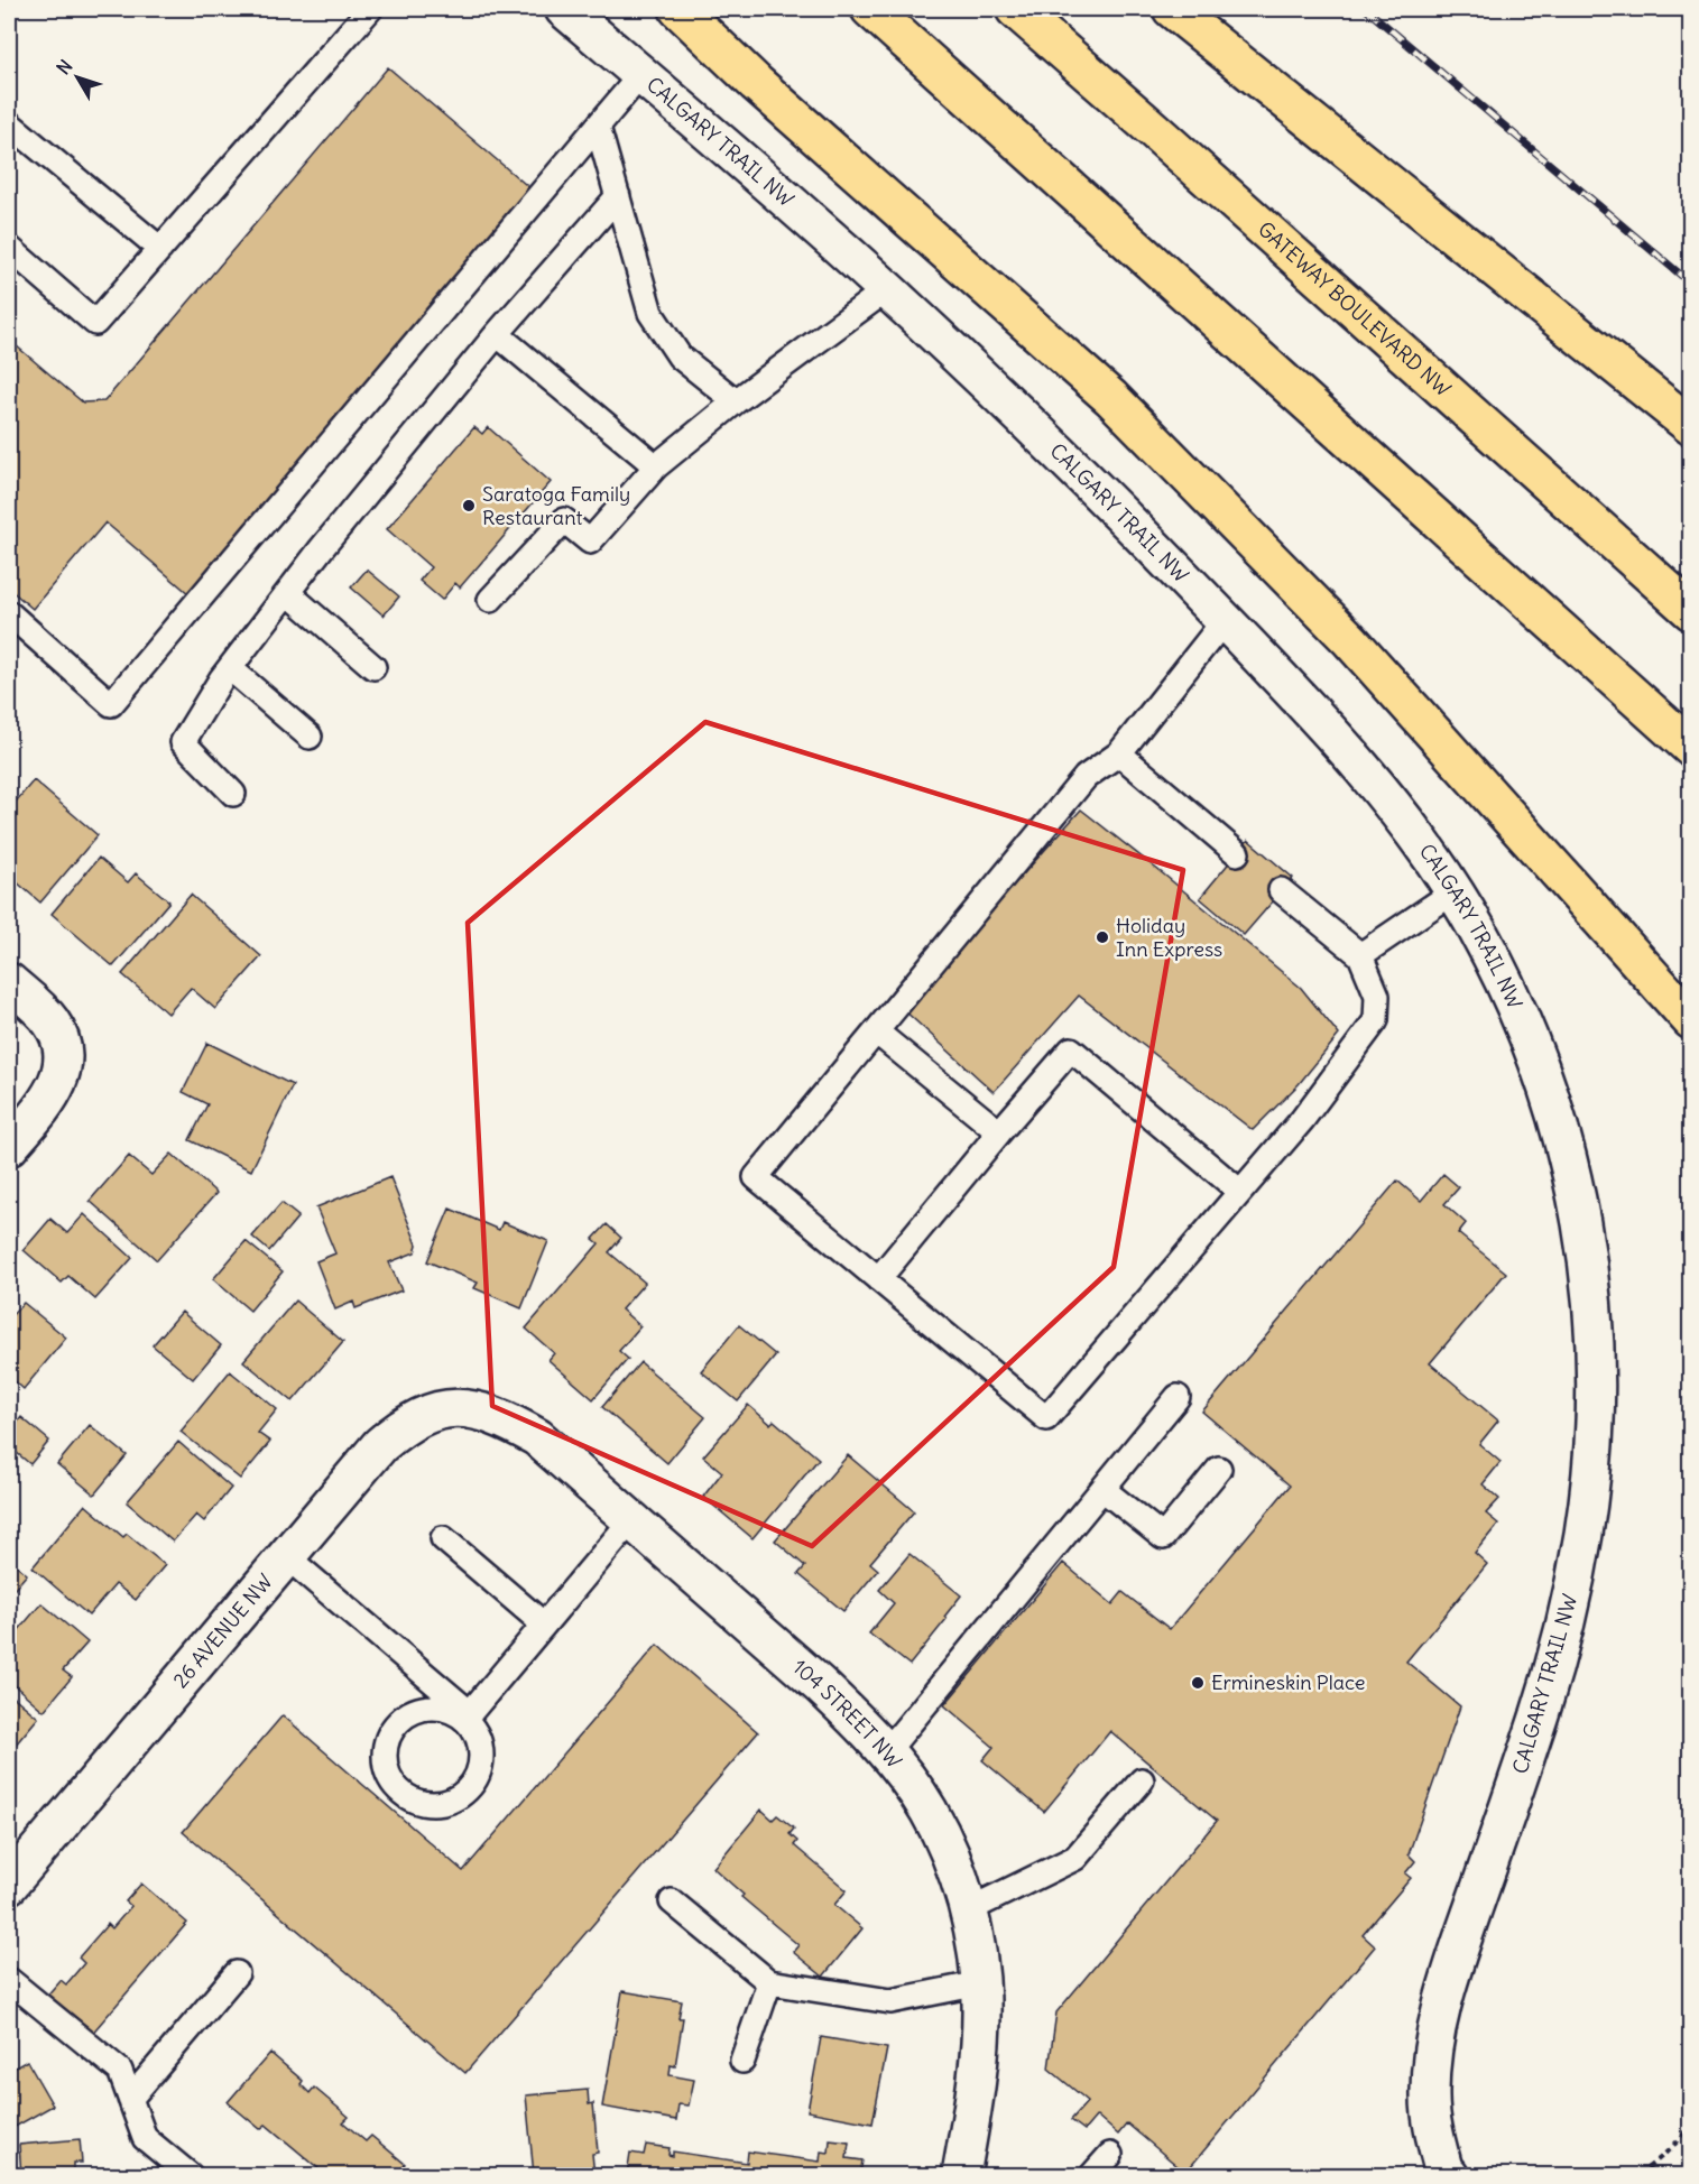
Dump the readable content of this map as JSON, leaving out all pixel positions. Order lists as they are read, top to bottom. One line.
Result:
{"streets":{"highway":["GATEWAY BOULEVARD NW"],"street":["CALGARY TRAIL NW","26 AVENUE NW","104 STREET NW"]},"crossings":[["26 AVENUE NW","104 STREET NW"]],"places":["Saratoga Family Restaurant","Holiday Inn Express","Ermineskin Place"],"north":"top left"}
